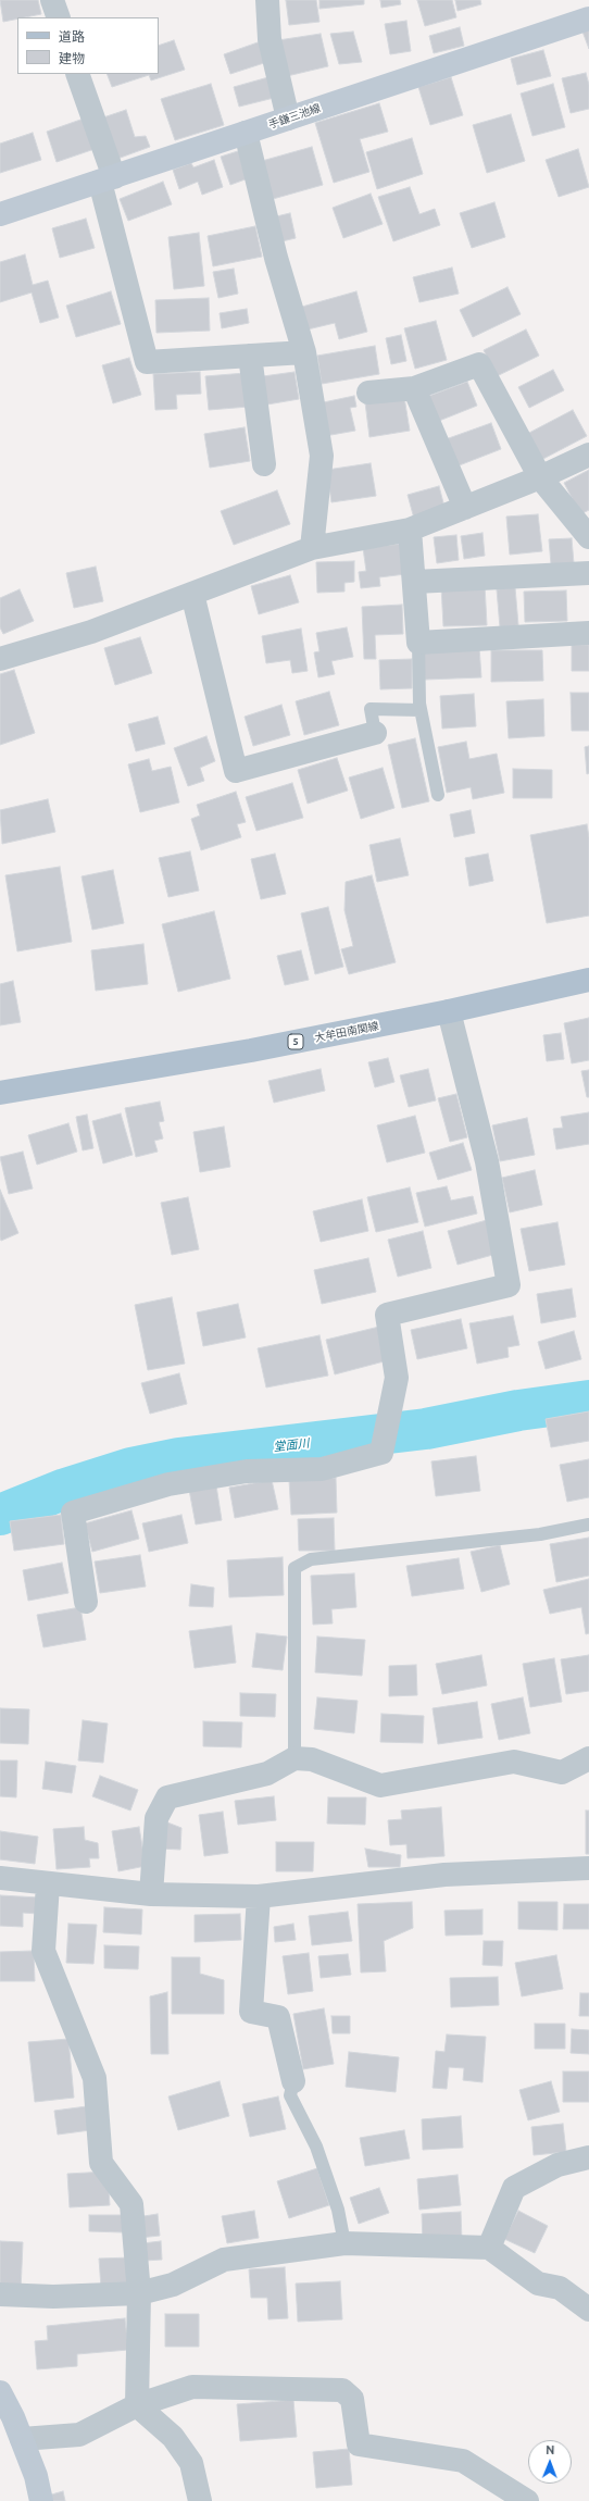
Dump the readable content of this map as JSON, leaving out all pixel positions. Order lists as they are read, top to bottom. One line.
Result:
{"streets":{"main road":["手鎌三池線","大牟田南関線","5"]},"water":["堂面川"],"legend":["道路","建物"],"north":"top"}
